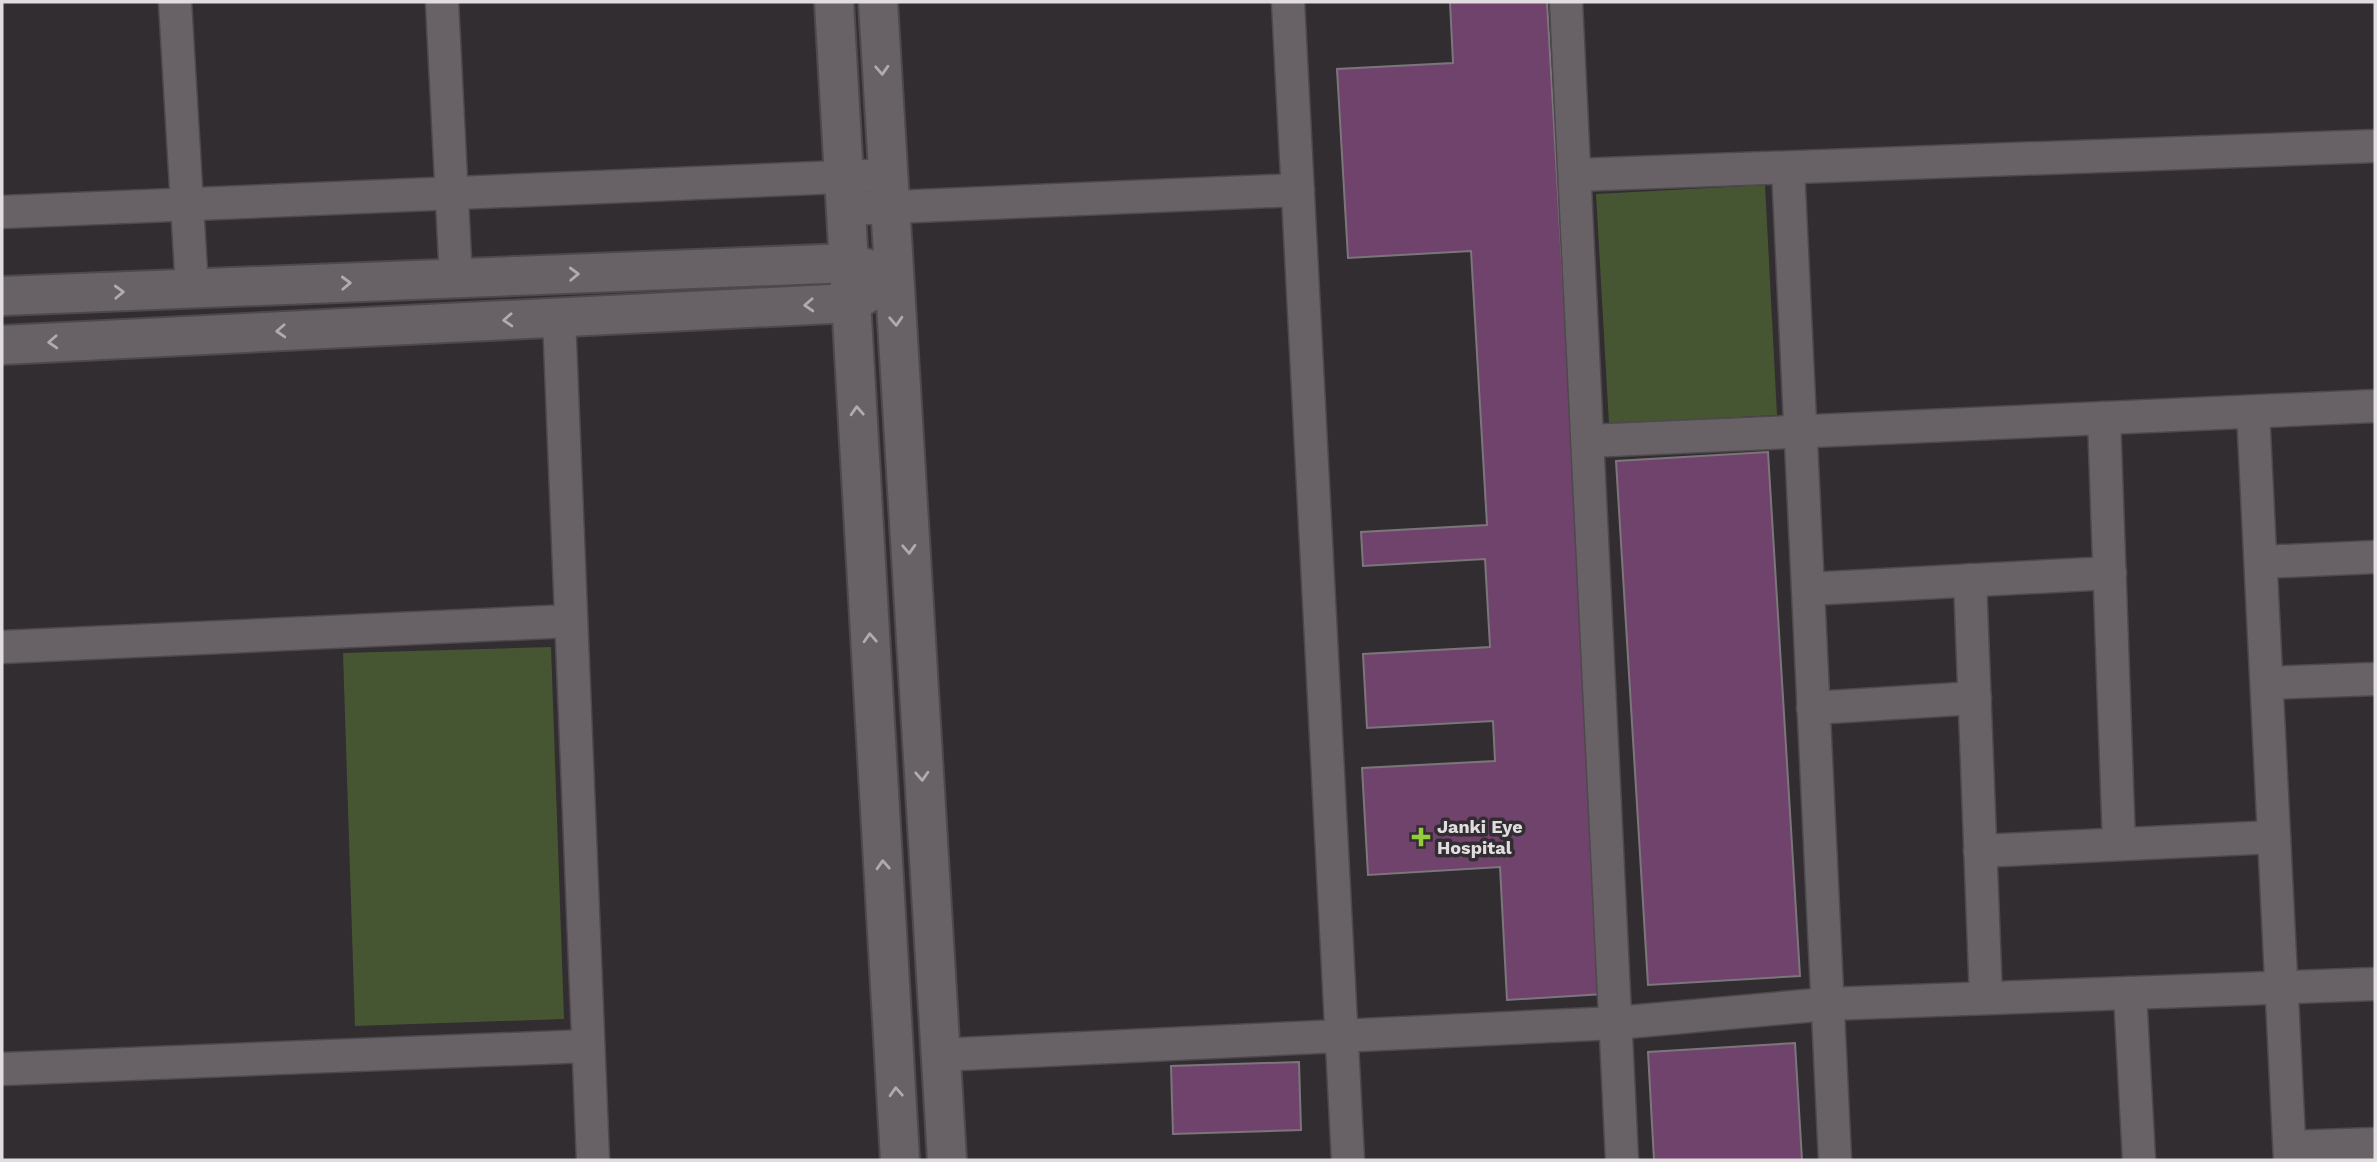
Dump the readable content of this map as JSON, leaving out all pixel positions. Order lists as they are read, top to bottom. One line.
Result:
{"places":{"health":["Janki Eye Hospital"]}}
